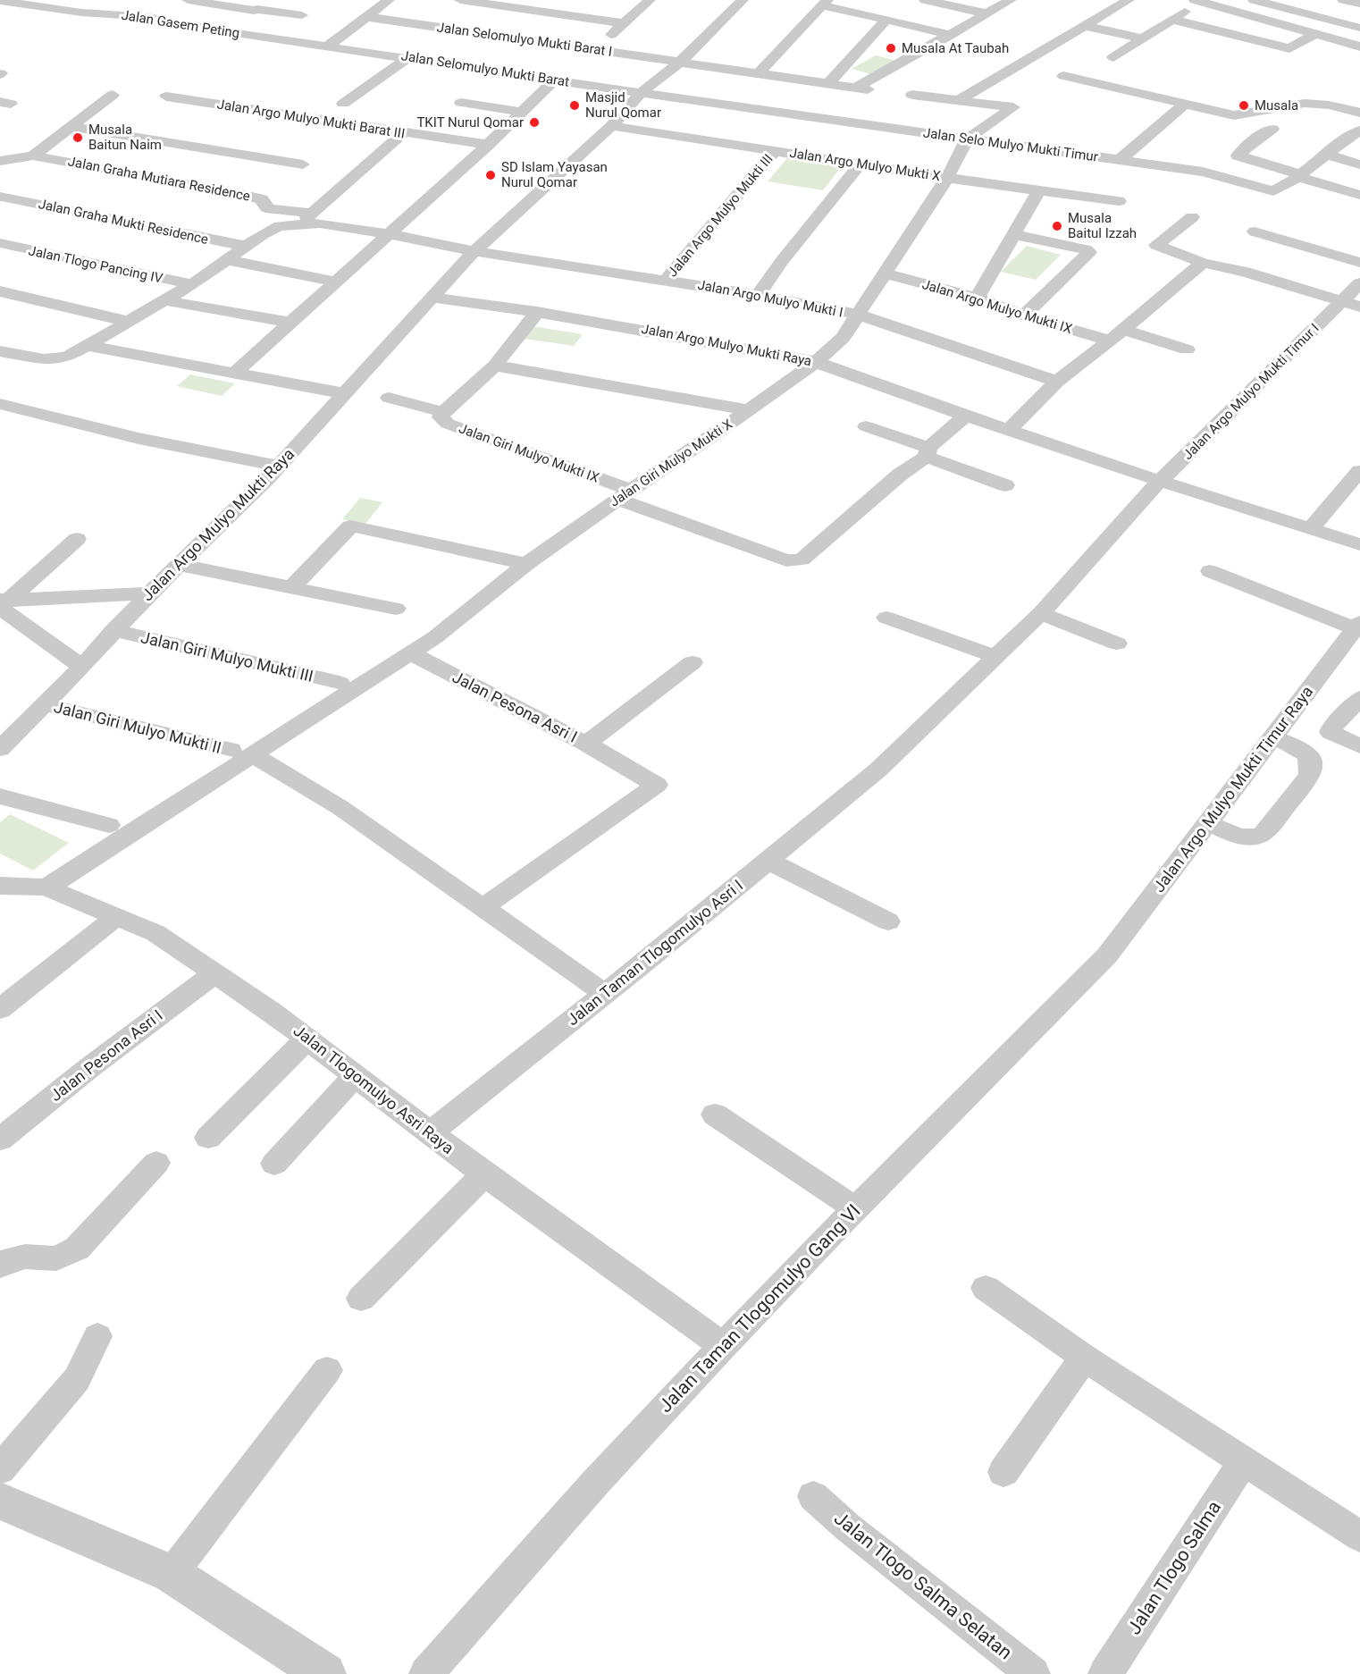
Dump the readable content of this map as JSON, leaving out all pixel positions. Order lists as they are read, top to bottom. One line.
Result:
{"streets":{"street":["Jalan Gasem Peting","Jalan Selomulyo Mukti Barat I","Jalan Selomulyo Mukti Barat","Jalan Argo Mulyo Mukti Barat III","Jalan Selo Mulyo Mukti Timur","Jalan Argo Mulyo Mukti X","Jalan Graha Mutiara Residence","Jalan Argo Mulyo Mukti III","Jalan Graha Mukti Residence","Jalan Tlogo Pancing IV","Jalan Argo Mulyo Mukti I","Jalan Argo Mulyo Mukti IX","Jalan Argo Mulyo Mukti Raya","Jalan Argo Mulyo Mukti Timur I","Jalan Giri Mulyo Mukti IX","Jalan Giri Mulyo Mukti X","Jalan Giri Mulyo Mukti III","Jalan Pesona Asri I","Jalan Giri Mulyo Mukti II","Jalan Argo Mulyo Mukti Timur Raya","Jalan Taman Tlogomulyo Asri I","Jalan Tlogomulyo Asri Raya","Jalan Taman Tlogomulyo Gang VI","Jalan Tlogo Salma","Jalan Tlogo Salma Selatan"]},"crossings":[["Jalan Gasem Peting","Jalan Selomulyo Mukti Barat"],["Jalan Selomulyo Mukti Barat I","Jalan Argo Mulyo Mukti Raya"],["Jalan Selomulyo Mukti Barat","Jalan Selo Mulyo Mukti Timur"],["Jalan Selomulyo Mukti Barat","Jalan Argo Mulyo Mukti Raya"],["Jalan Argo Mulyo Mukti Barat III","Jalan Graha Mutiara Residence"],["Jalan Selo Mulyo Mukti Timur","Jalan Argo Mulyo Mukti Raya"],["Jalan Selo Mulyo Mukti Timur","Jalan Giri Mulyo Mukti X"],["Jalan Argo Mulyo Mukti X","Jalan Argo Mulyo Mukti III"],["Jalan Argo Mulyo Mukti X","Jalan Argo Mulyo Mukti Raya"],["Jalan Argo Mulyo Mukti X","Jalan Giri Mulyo Mukti X"],["Jalan Argo Mulyo Mukti III","Jalan Argo Mulyo Mukti I"],["Jalan Graha Mukti Residence","Jalan Tlogo Pancing IV"],["Jalan Graha Mukti Residence","Jalan Argo Mulyo Mukti I"],["Jalan Graha Mukti Residence","Jalan Argo Mulyo Mukti Raya"],["Jalan Argo Mulyo Mukti I","Jalan Argo Mulyo Mukti Raya"],["Jalan Argo Mulyo Mukti I","Jalan Giri Mulyo Mukti X"],["Jalan Argo Mulyo Mukti IX","Jalan Giri Mulyo Mukti X"],["Jalan Argo Mulyo Mukti Raya","Jalan Giri Mulyo Mukti IX"],["Jalan Argo Mulyo Mukti Raya","Jalan Giri Mulyo Mukti X"],["Jalan Argo Mulyo Mukti Raya","Jalan Giri Mulyo Mukti III"],["Jalan Argo Mulyo Mukti Raya","Jalan Giri Mulyo Mukti II"],["Jalan Argo Mulyo Mukti Timur I","Jalan Taman Tlogomulyo Asri I"],["Jalan Giri Mulyo Mukti IX","Jalan Giri Mulyo Mukti X"],["Jalan Pesona Asri I","Jalan Tlogomulyo Asri Raya"],["Jalan Argo Mulyo Mukti Timur Raya","Jalan Taman Tlogomulyo Gang VI"],["Jalan Taman Tlogomulyo Asri I","Jalan Tlogomulyo Asri Raya"],["Jalan Tlogomulyo Asri Raya","Jalan Taman Tlogomulyo Gang VI"]],"places":["Musala At Taubah","Masjid Nurul Qomar","Musala","TKIT Nurul Qomar","Musala Baitun Naim","SD Islam Yayasan Nurul Qomar","Musala Baitul Izzah"]}
